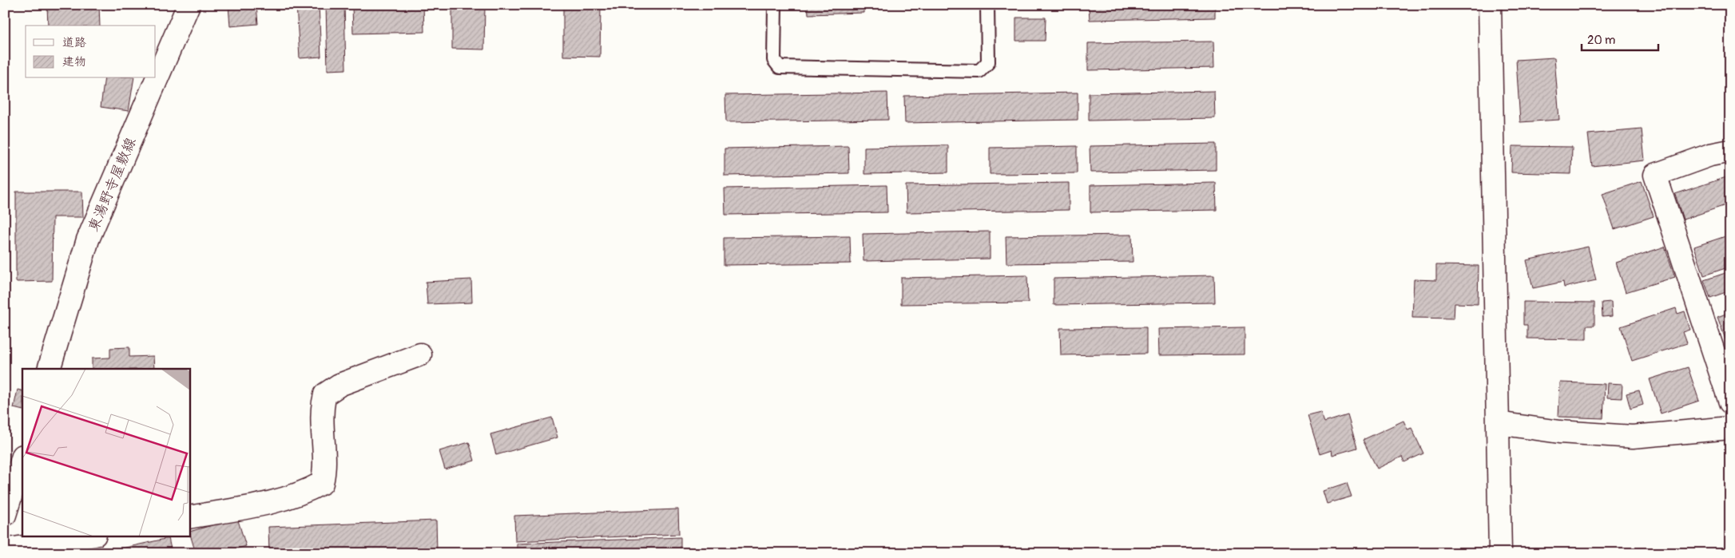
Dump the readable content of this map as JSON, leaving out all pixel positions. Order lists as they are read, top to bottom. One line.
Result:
{"streets":{"street":["東湯野寺屋敷線"]},"legend":["道路","建物"],"scale_bar":"20 m"}
